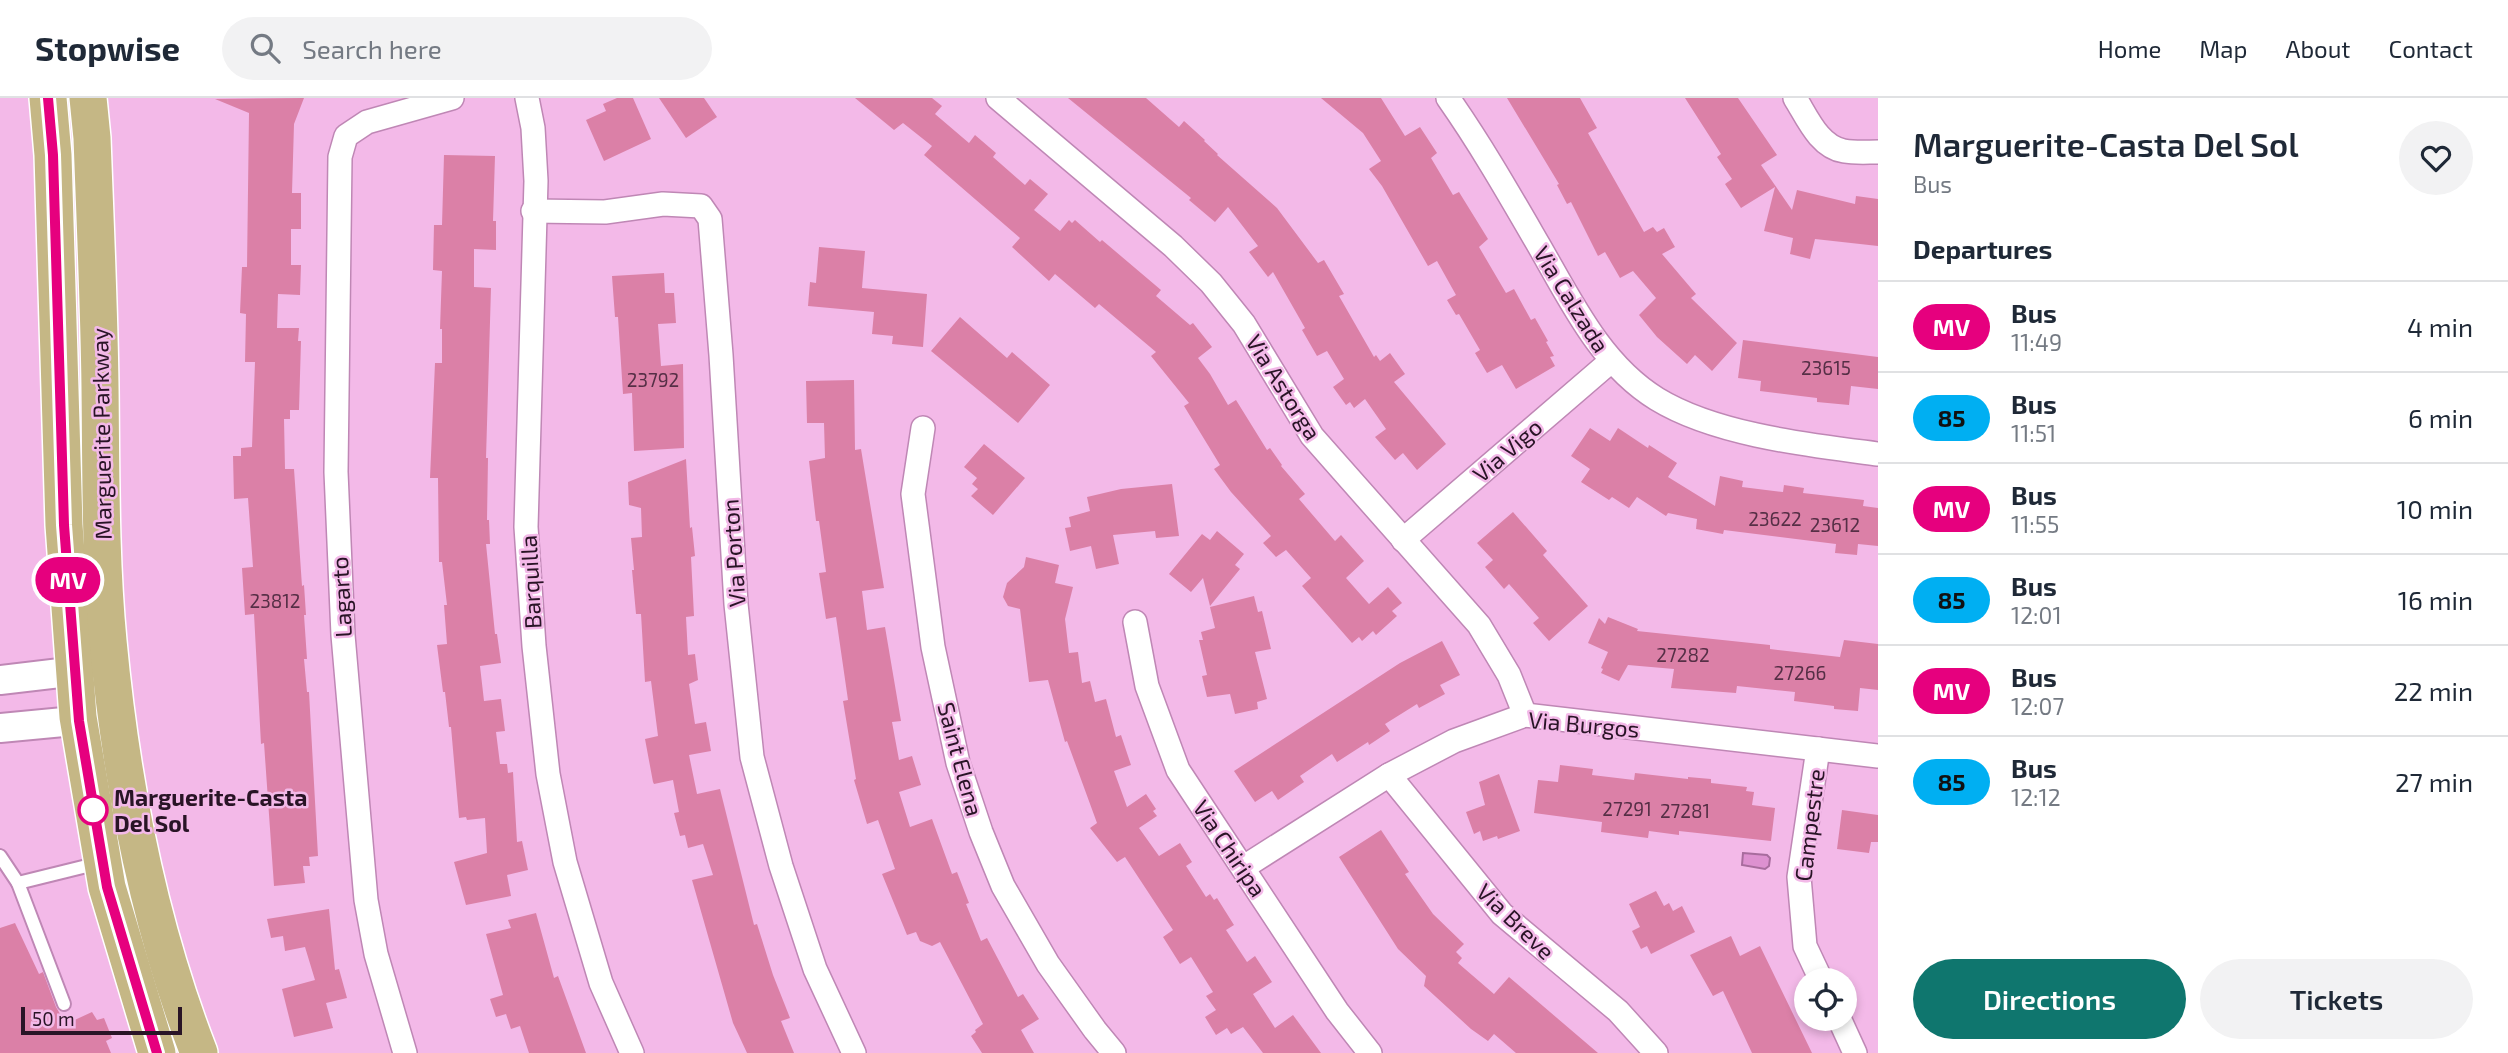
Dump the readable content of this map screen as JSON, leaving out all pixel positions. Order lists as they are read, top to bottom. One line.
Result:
{"streets":{"main road":["Marguerite Parkway"],"street":["Via Calzada","Via Astorga","Via Vigo","Via Porton","Barquilla","Lagarto","Via Burgos","Saint Elena","Campestre","Via Chiripa","Via Breve"]},"crossings":[["Via Calzada","Via Vigo"],["Via Astorga","Via Vigo"],["Via Astorga","Via Burgos"],["Via Porton","Barquilla"],["Via Burgos","Campestre"],["Via Burgos","Via Chiripa"],["Via Burgos","Via Breve"]],"places":["Marguerite-Casta Del Sol"],"lines":["bus line MV"],"house_numbers":["23615","23792","23622","23612","23812","27282","27266","27291","27281"],"scale_bar":"50 m","page":{"header":"Stopwise","search":"Search here","nav":["Home","Map","About","Contact"],"on_map":"MV","heading":[["Marguerite-Casta Del Sol","Bus"],"Departures"],"list":[{"mark":"MV","name":"Bus","note":"11:49","value":"4 min"},{"mark":"85","name":"Bus","note":"11:51","value":"6 min"},{"mark":"MV","name":"Bus","note":"11:55","value":"10 min"},{"mark":"85","name":"Bus","note":"12:01","value":"16 min"},{"mark":"MV","name":"Bus","note":"12:07","value":"22 min"},{"mark":"85","name":"Bus","note":"12:12","value":"27 min"}],"buttons":["Directions","Tickets"],"scale":"50 m"}}
